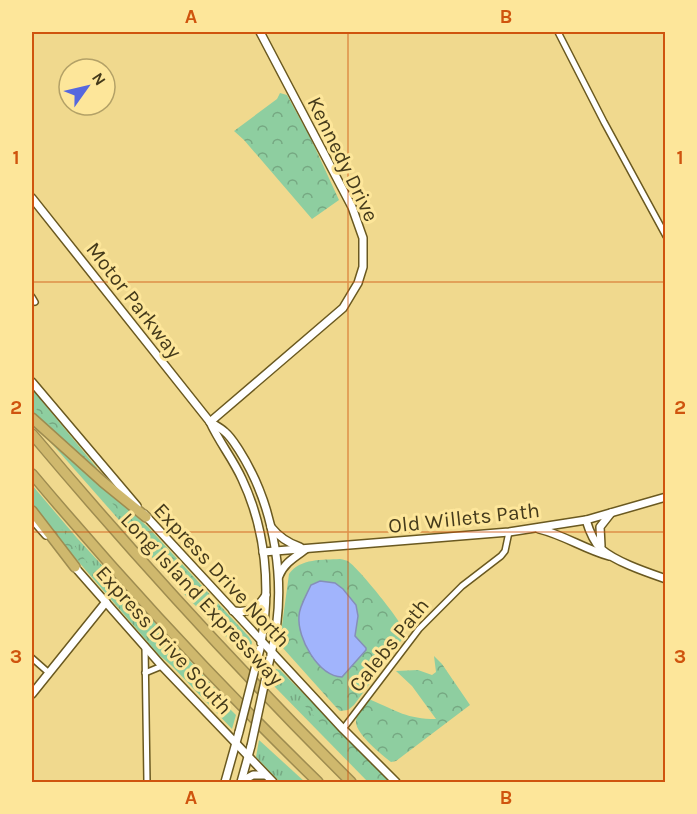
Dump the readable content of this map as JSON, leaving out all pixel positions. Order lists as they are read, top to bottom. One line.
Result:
{"streets":{"highway":["Long Island Expressway"],"main road":["Kennedy Drive","Motor Parkway","Old Willets Path","Express Drive North","Express Drive South"],"street":["Calebs Path"]},"crossings":[["Kennedy Drive","Motor Parkway"],["Motor Parkway","Old Willets Path"],["Motor Parkway","Express Drive North"],["Motor Parkway","Express Drive South"],["Old Willets Path","Calebs Path"],["Express Drive North","Calebs Path"]],"north":"top right","grid":{"columns":["A","B"],"rows":["1","2","3"]}}
